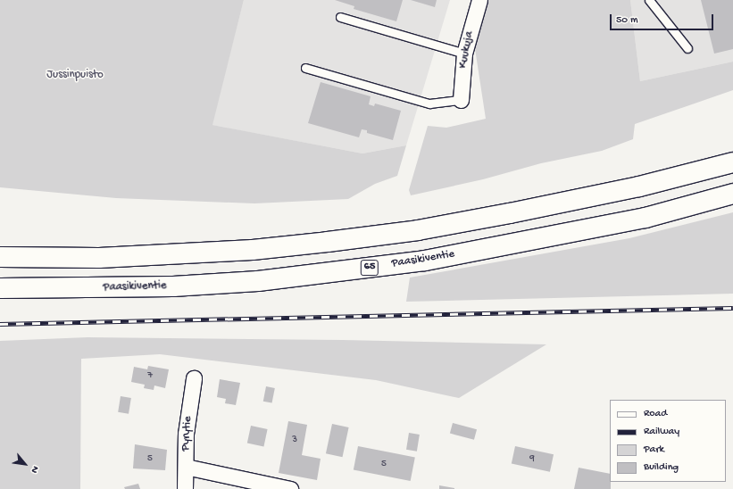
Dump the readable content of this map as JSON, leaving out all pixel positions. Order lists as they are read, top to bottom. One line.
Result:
{"streets":{"highway":["Paasikiventie","65"],"street":["Kuukuja","Pyrytie"]},"parks":["Jussinpuisto"],"house_numbers":["7","3","5","9","5"],"legend":["Road","Railway","Park","Building"],"scale_bar":"50 m","north":"bottom right"}
